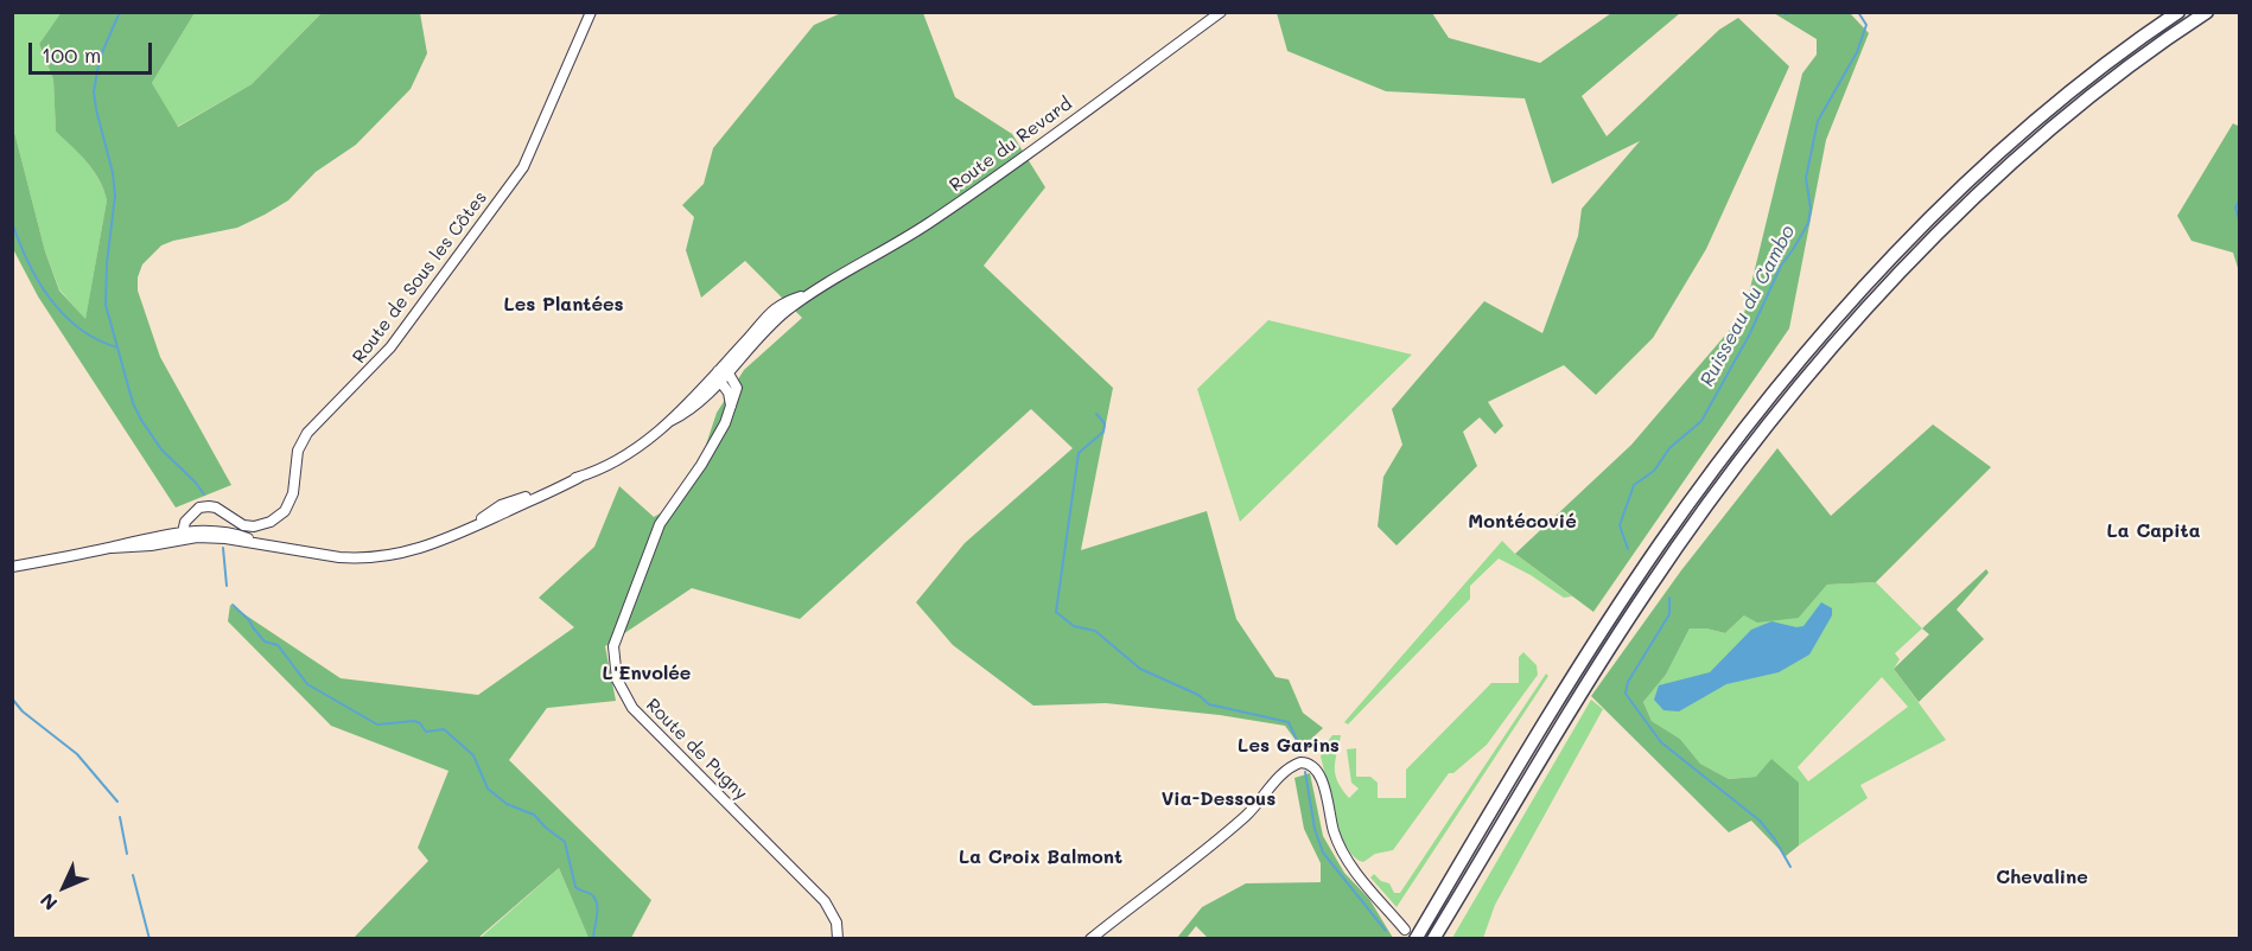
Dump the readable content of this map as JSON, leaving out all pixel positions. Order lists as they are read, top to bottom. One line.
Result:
{"streets":{"street":["Route du Revard","Route de Sous les Côtes","Route de Pugny"]},"crossings":[["Route du Revard","Route de Pugny"]],"districts":["Les Plantées","Montécovié","La Capita","L'Envolée","Les Garins","Via-Dessous","La Croix Balmont","Chevaline"],"water":["Ruisseau du Cambo"],"scale_bar":"100 m","north":"bottom left"}
